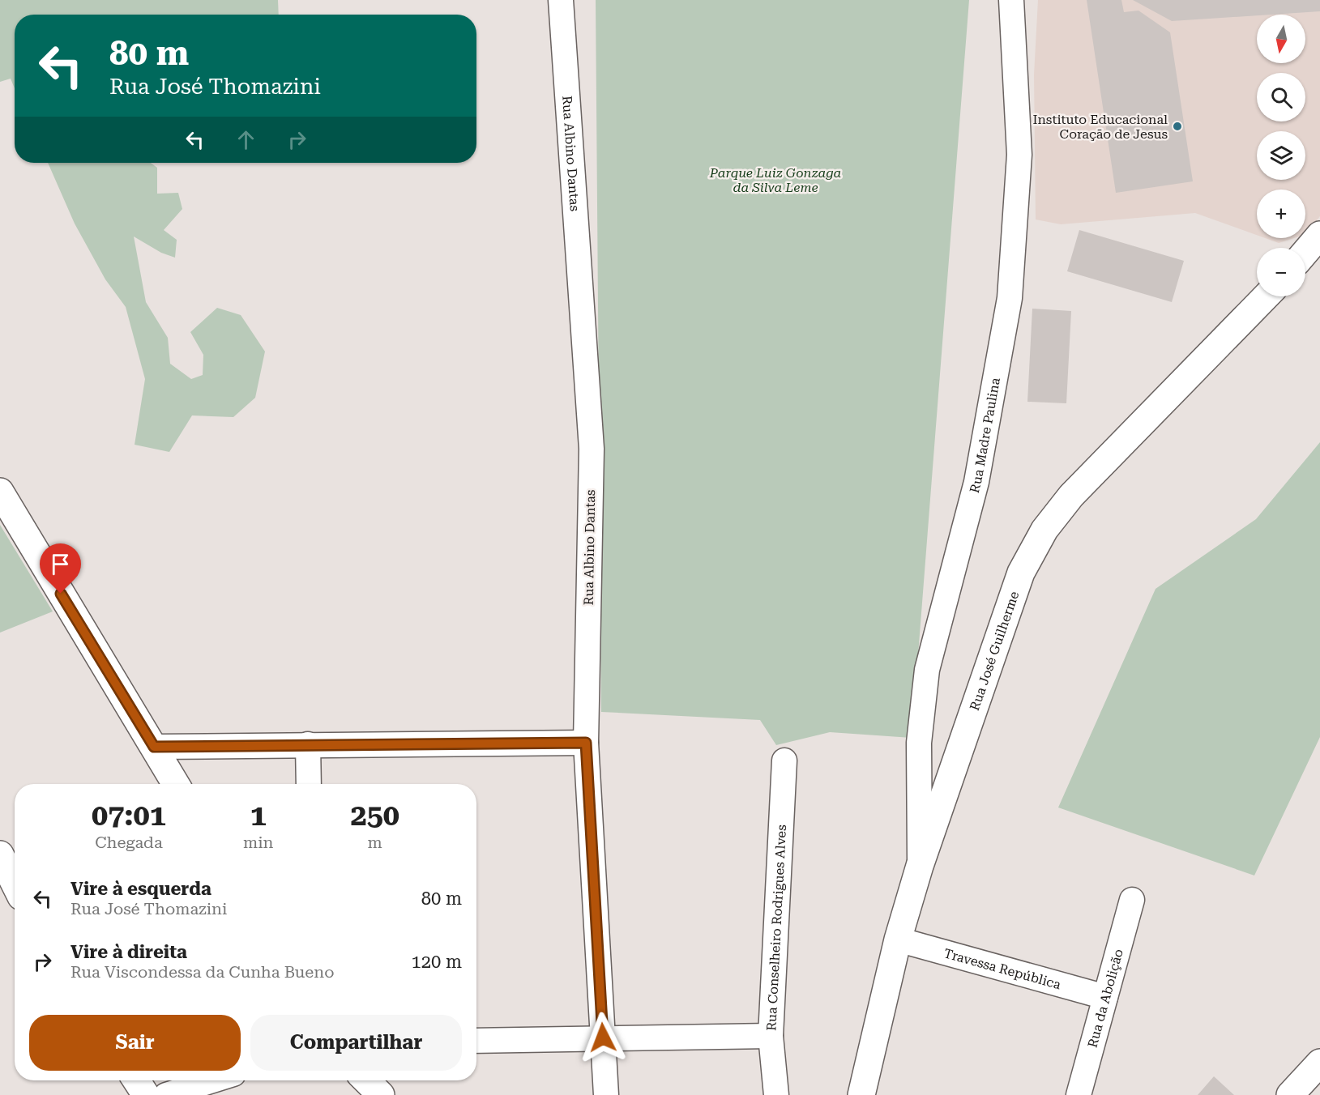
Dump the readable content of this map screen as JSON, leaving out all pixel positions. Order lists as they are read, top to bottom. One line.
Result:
{"streets":{"street":["Rua Albino Dantas","Rua Madre Paulina","Rua José Guilherme","Rua Conselheiro Rodrigues Alves","Travessa República","Rua da Abolição"]},"crossings":[["Rua Madre Paulina","Rua José Guilherme"],["Rua José Guilherme","Travessa República"],["Travessa República","Rua da Abolição"]],"parks":["Parque Luiz Gonzaga da Silva Leme"],"places":["Instituto Educacional Coração de Jesus"],"north":"bottom","page":{"map_buttons":["+","−"],"turn":["80 m","Rua José Thomazini"],"eta":["07:01","Chegada","1","min","250","m"],"list":[{"name":"Vire à esquerda","note":"Rua José Thomazini","value":"80 m"},{"name":"Vire à direita","note":"Rua Viscondessa da Cunha Bueno","value":"120 m"}],"buttons":["Sair","Compartilhar"]}}
